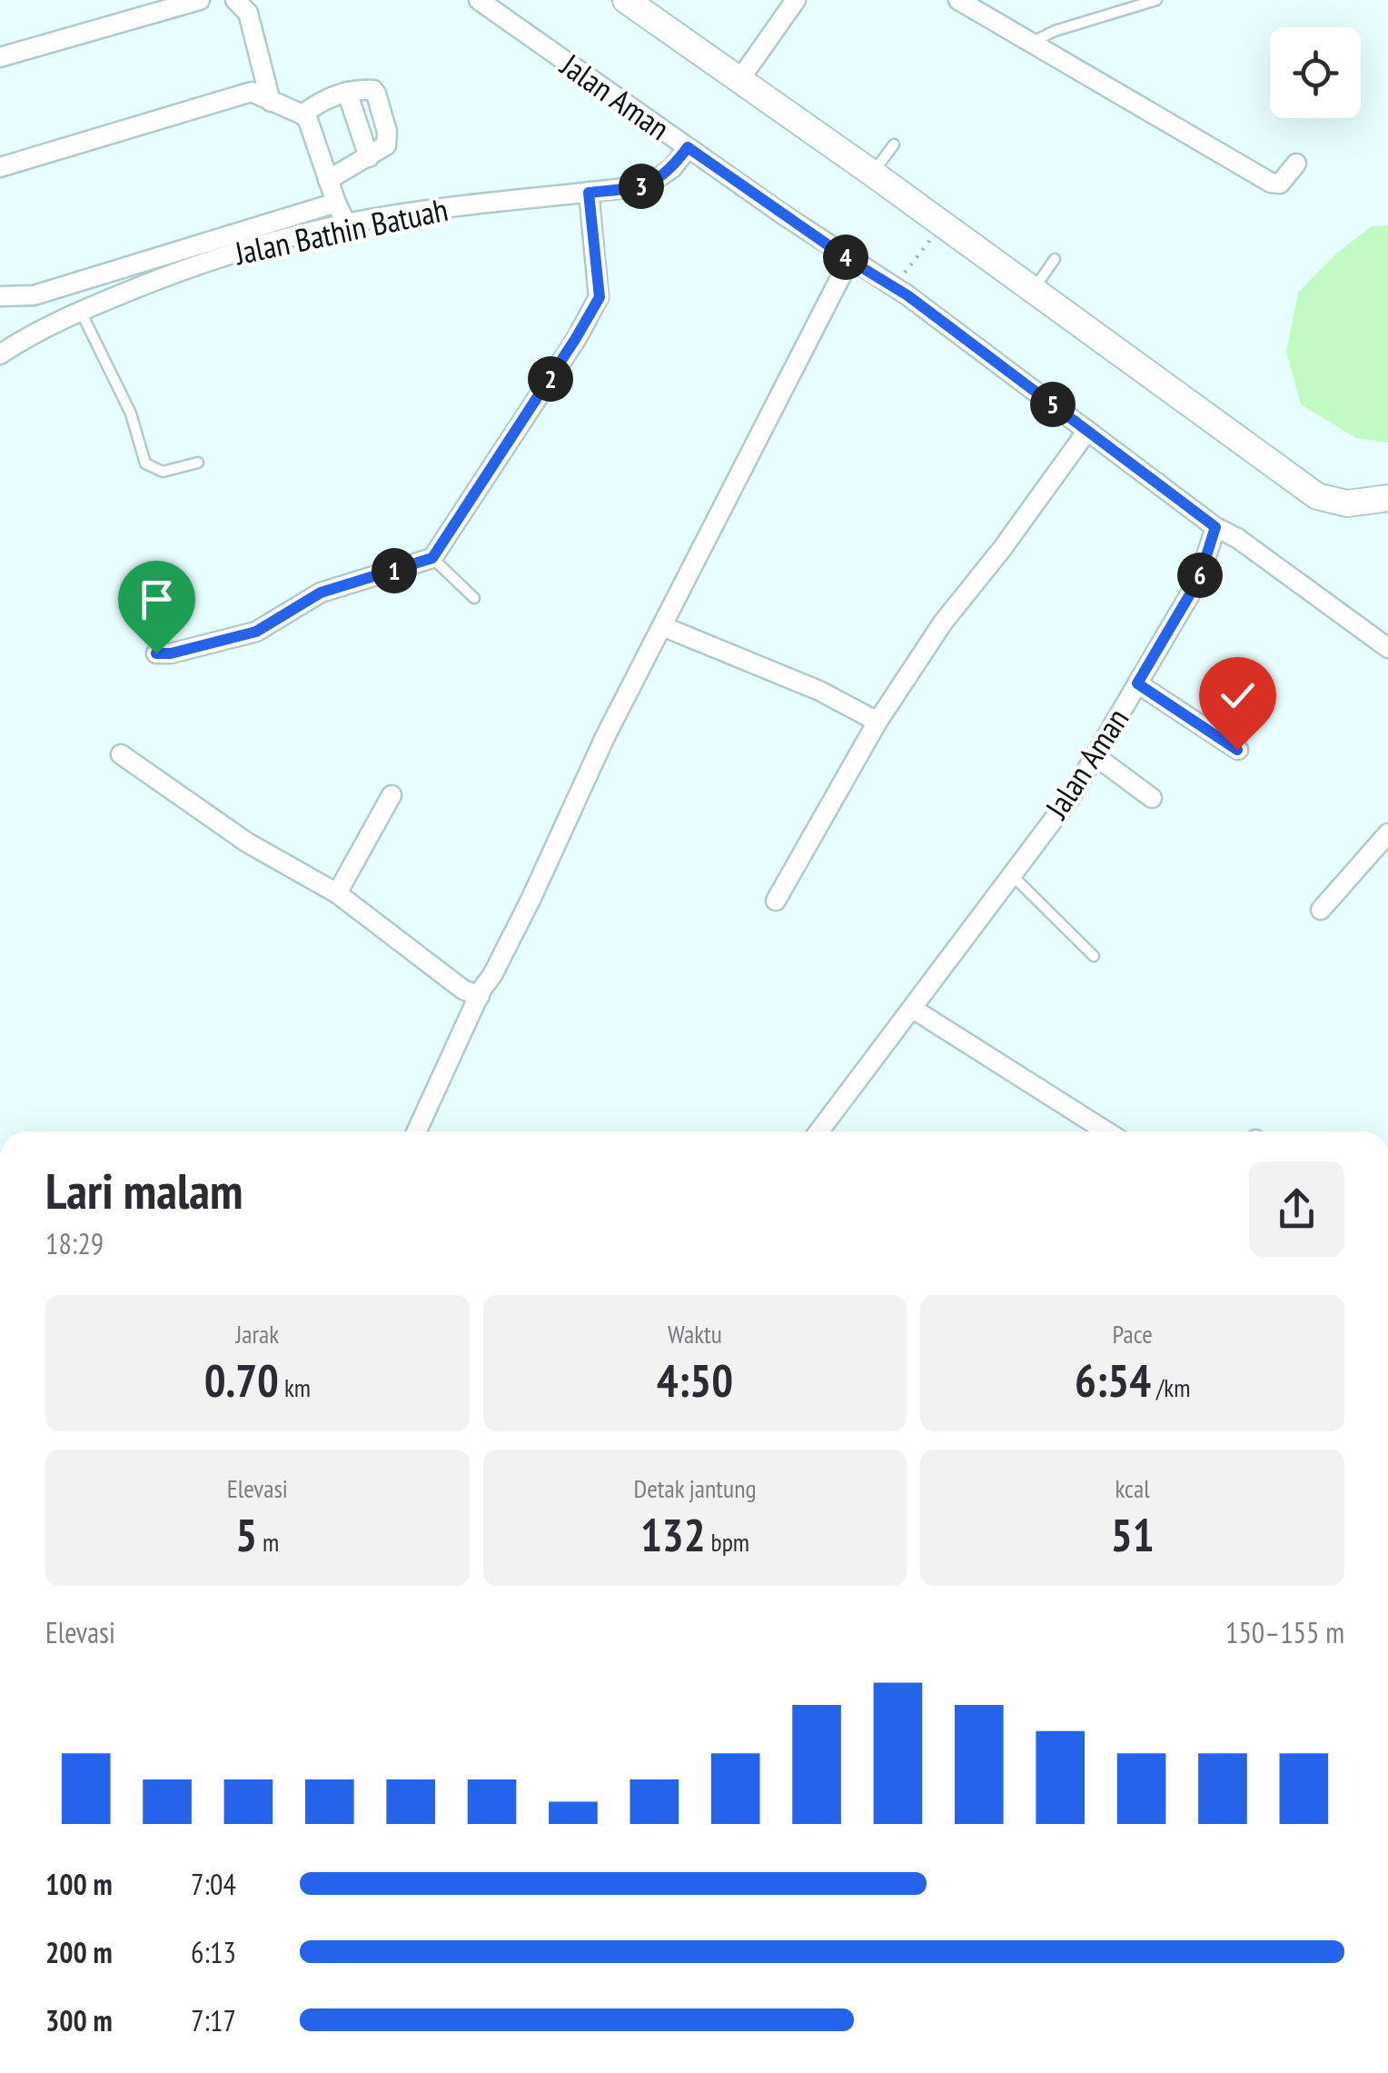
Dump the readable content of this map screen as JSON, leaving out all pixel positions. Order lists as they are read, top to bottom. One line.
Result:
{"streets":{"street":["Jalan Aman","Jalan Bathin Batuah"]},"crossings":[["Jalan Aman","Jalan Bathin Batuah"]],"page":{"pins":["3","4","2","5","1","6"],"heading":["Lari malam","18:29"],"stats":[["Jarak","0.70 km"],["Waktu","4:50"],["Pace","6:54 /km"],["Elevasi","5 m"],["Detak jantung","132 bpm"],["kcal","51"]],"chart":["Elevasi","150–155 m"],"list":[{"name":"100 m","note":"7:04"},{"name":"200 m","note":"6:13"},{"name":"300 m","note":"7:17"}]}}
